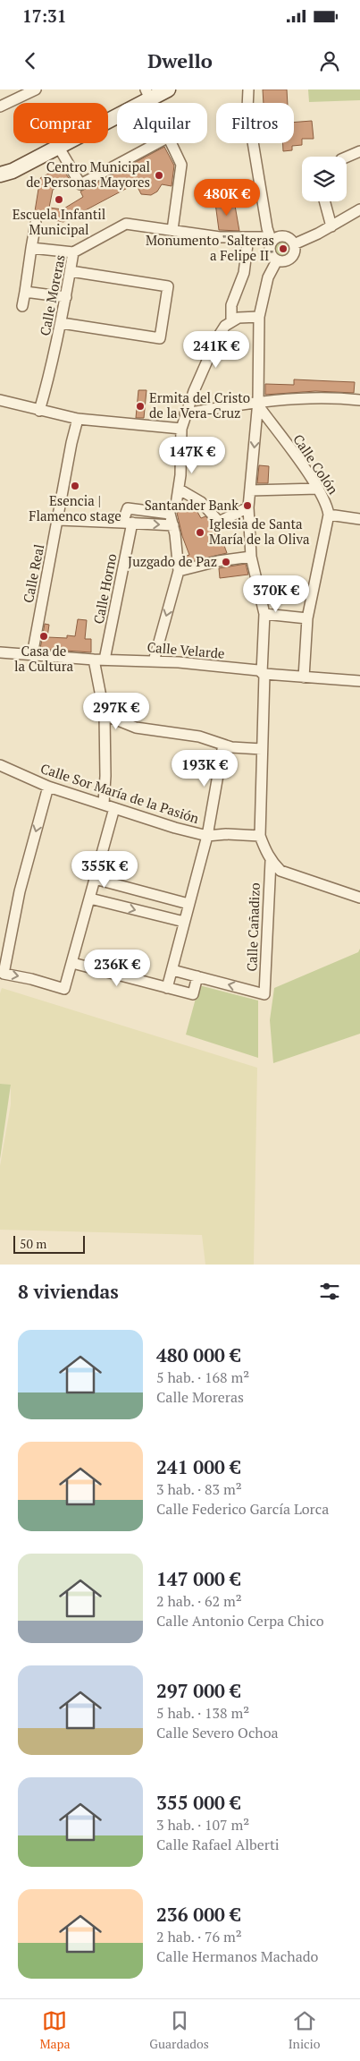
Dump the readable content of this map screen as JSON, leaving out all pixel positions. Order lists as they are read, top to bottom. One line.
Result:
{"streets":{"street":["Calle Moreras","Calle Colón","Calle Real","Calle Horno","Calle Velarde","Calle Sor María de la Pasión","Calle Cañadizo"]},"crossings":[["Calle Colón","Calle Velarde"],["Calle Real","Calle Velarde"],["Calle Horno","Calle Velarde"]],"places":["Centro Municipal de Personas Mayores","Escuela Infantil Municipal","Monumento \"Salteras a Felipe II\"","Ermita del Cristo de la Vera-Cruz","Esencia | Flamenco stage","Santander Bank","Iglesia de Santa María de la Oliva","Juzgado de Paz","Casa de la Cultura"],"scale_bar":"50 m","page":{"status":"17:31","header":"Dwello","chip":["Comprar","Alquilar","Filtros"],"price":["480K €","241K €","147K €","370K €","297K €","193K €","355K €","236K €"],"scale":"50 m","heading":"8 viviendas","list":[{"name":"480 000 €","note":"5 hab. · 168 m² · Calle Moreras"},{"name":"241 000 €","note":"3 hab. · 83 m² · Calle Federico García Lorca"},{"name":"147 000 €","note":"2 hab. · 62 m² · Calle Antonio Cerpa Chico"},{"name":"297 000 €","note":"5 hab. · 138 m² · Calle Severo Ochoa"},{"name":"355 000 €","note":"3 hab. · 107 m² · Calle Rafael Alberti"},{"name":"236 000 €","note":"2 hab. · 76 m² · Calle Hermanos Machado"}],"tabs":["Mapa","Guardados","Inicio"]}}
